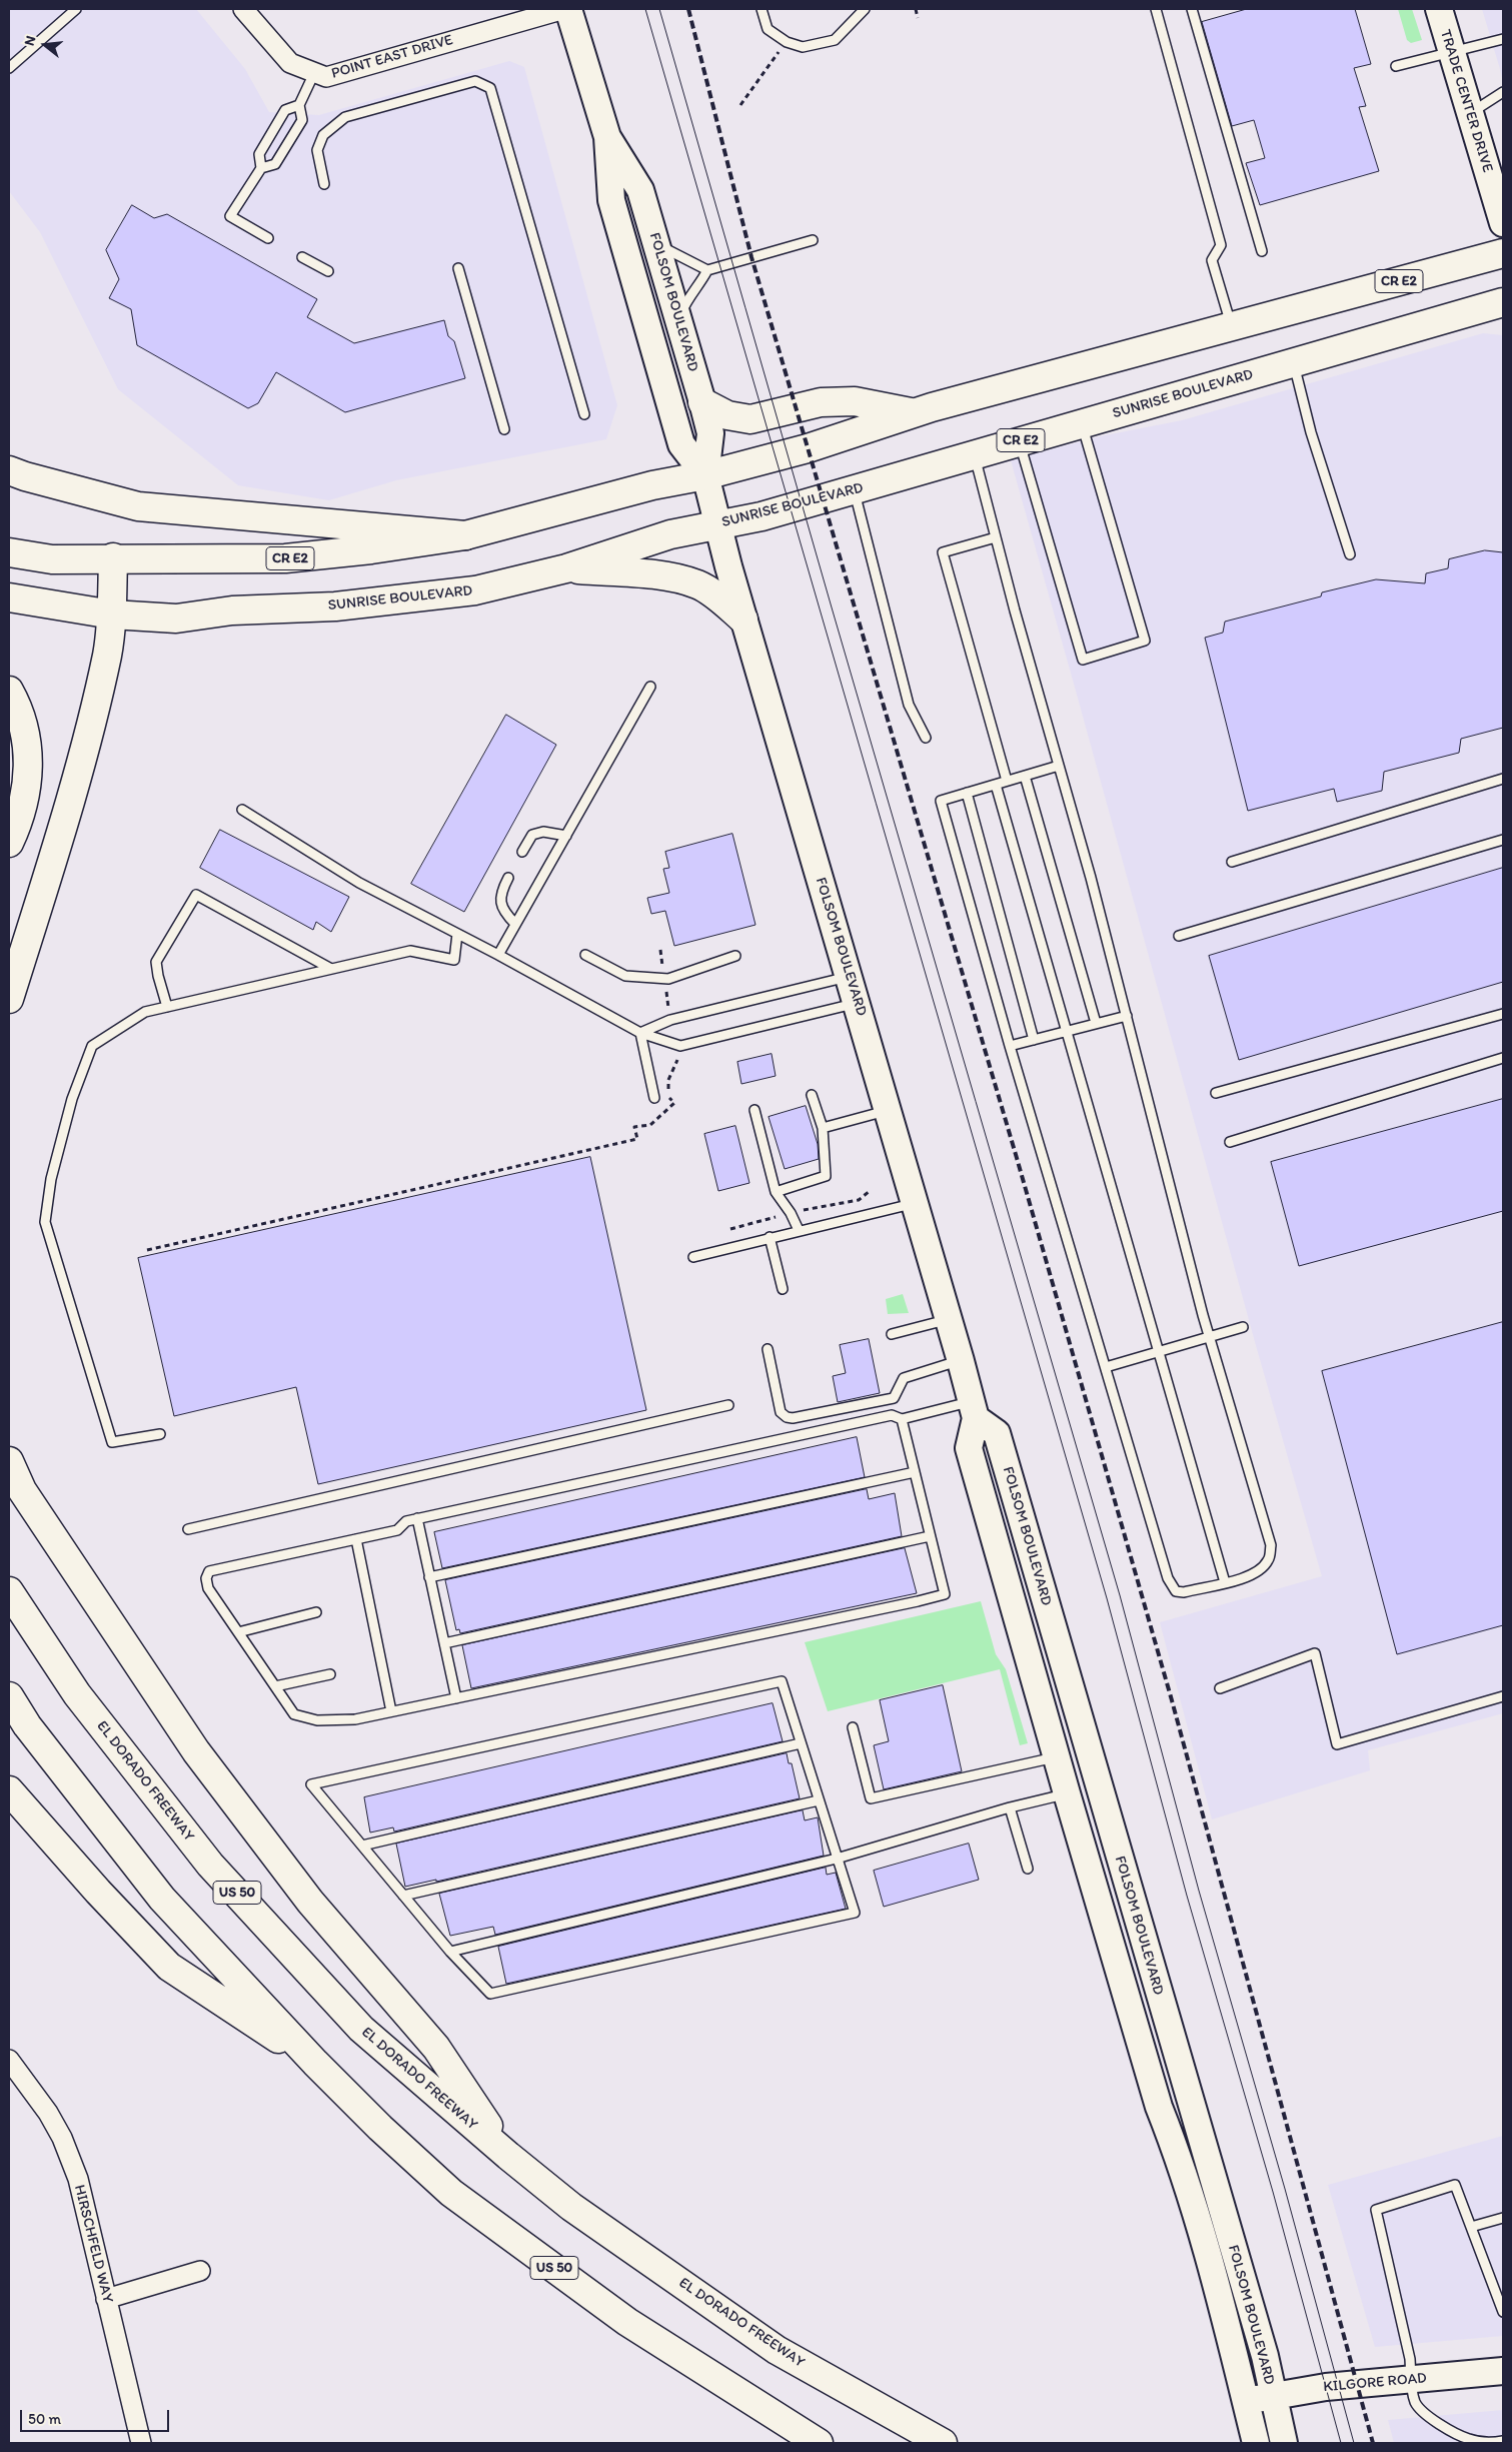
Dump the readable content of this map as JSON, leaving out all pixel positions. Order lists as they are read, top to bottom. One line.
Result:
{"streets":{"main road":["TRADE CENTER DRIVE","CR E2","FOLSOM BOULEVARD","SUNRISE BOULEVARD","EL DORADO FREEWAY","US 50","KILGORE ROAD"],"street":["POINT EAST DRIVE","HIRSCHFELD WAY"]},"crossings":[["CR E2","FOLSOM BOULEVARD"],["FOLSOM BOULEVARD","SUNRISE BOULEVARD"],["FOLSOM BOULEVARD","KILGORE ROAD"]],"scale_bar":"50 m","north":"left"}
